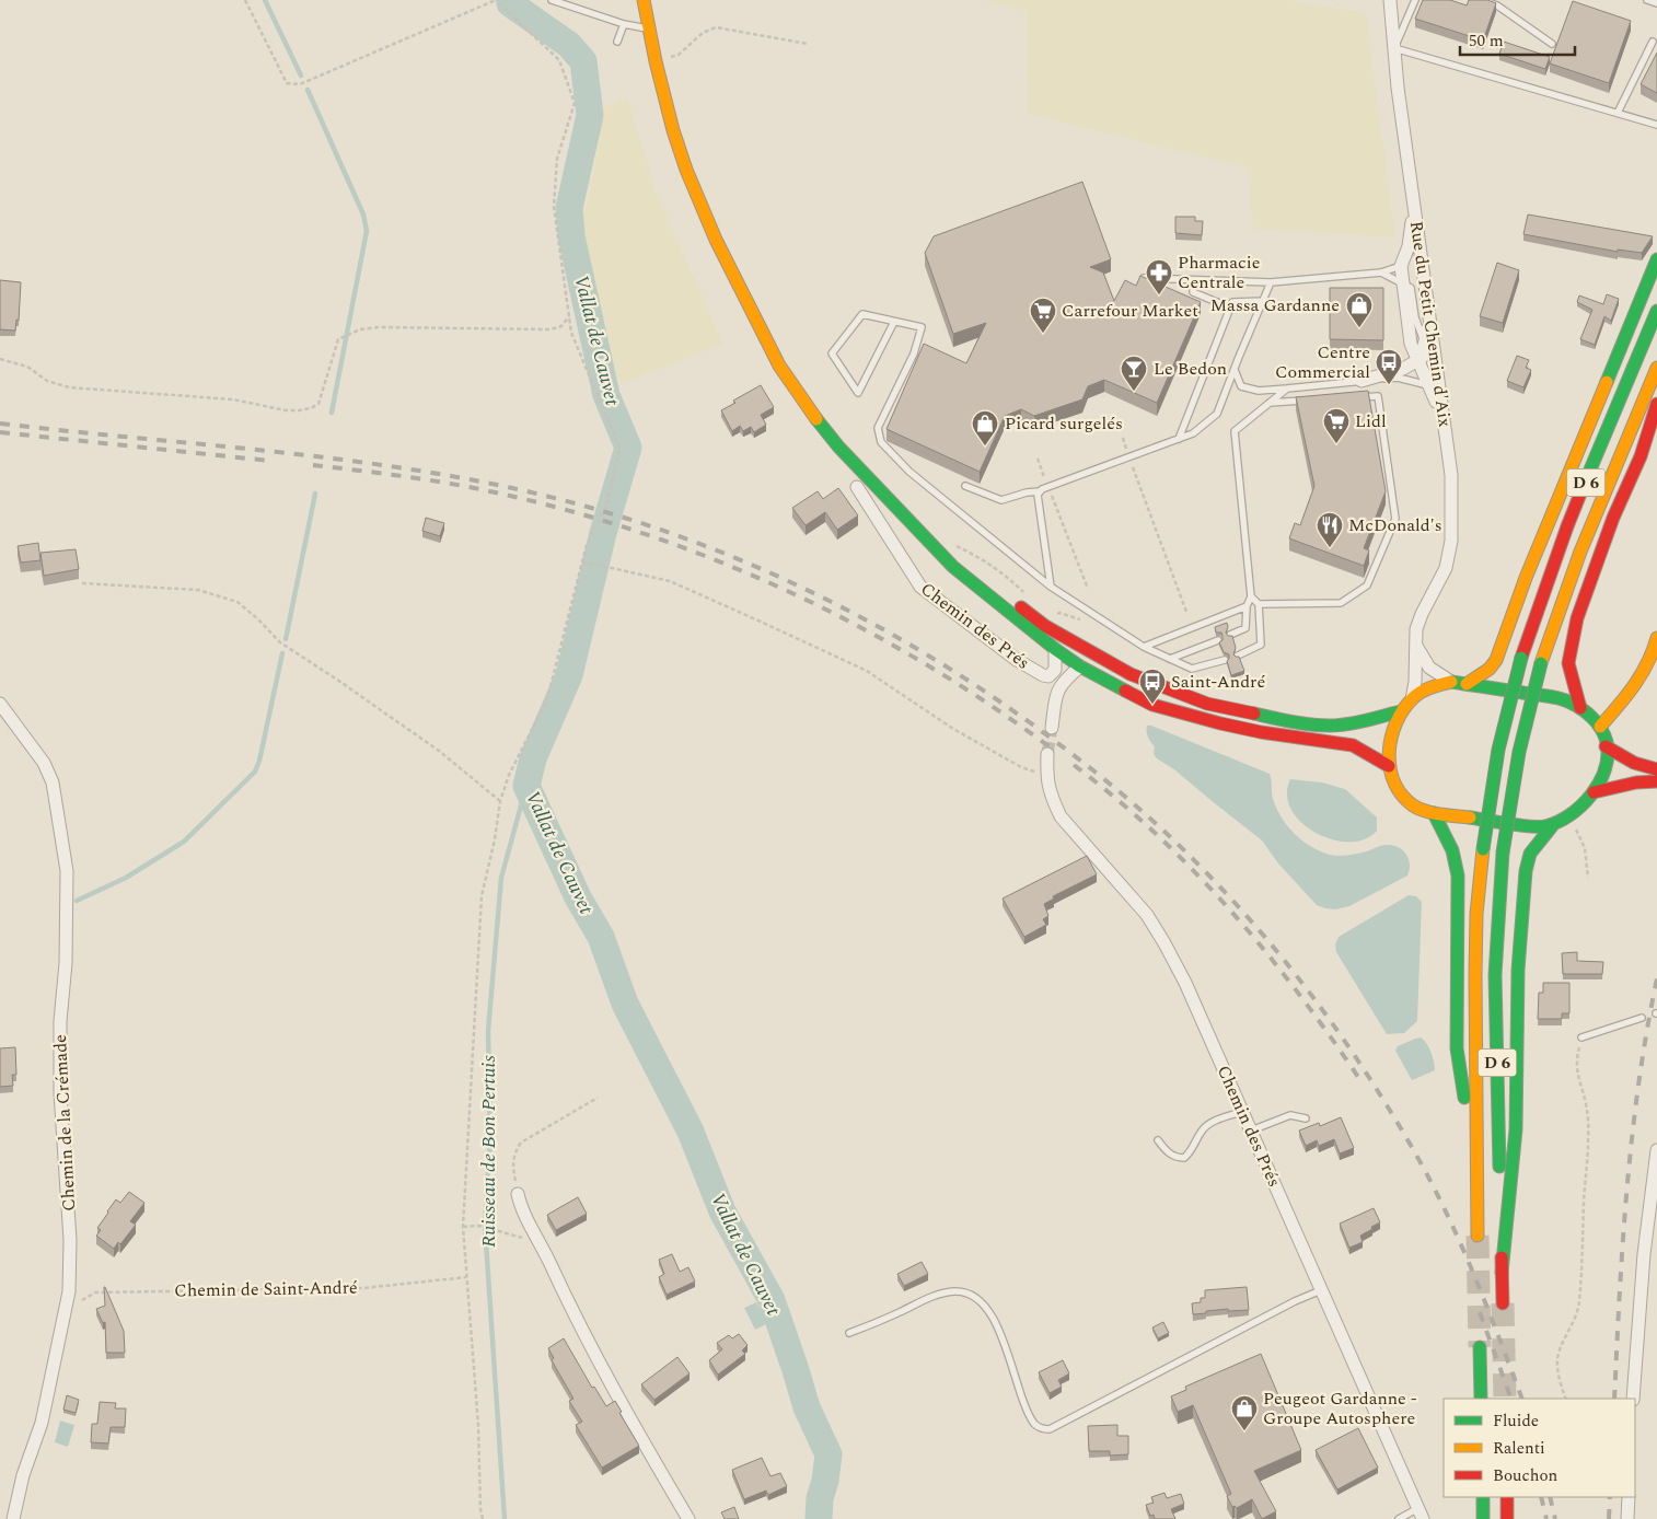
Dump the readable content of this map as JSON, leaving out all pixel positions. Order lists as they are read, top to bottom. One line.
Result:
{"streets":{"main road":["D 6"],"street":["Rue du Petit Chemin d'Aix","Chemin des Prés","Chemin de la Crémade"],"path":["Chemin de Saint-André"]},"crossings":[["Chemin de la Crémade","Chemin de Saint-André"]],"water":["Vallat de Cauvet","Ruisseau de Bon Pertuis"],"places":{"pharmacy":["Pharmacie Centrale"],"shop":["Massa Gardanne","Picard surgelés","Peugeot Gardanne - Groupe Autosphere"],"supermarket":["Carrefour Market","Lidl"],"bus stop":["Centre Commercial","Saint-André"],"bar":["Le Bedon"],"restaurant":["McDonald's"]},"legend":["Fluide","Ralenti","Bouchon"],"scale_bar":"50 m"}
